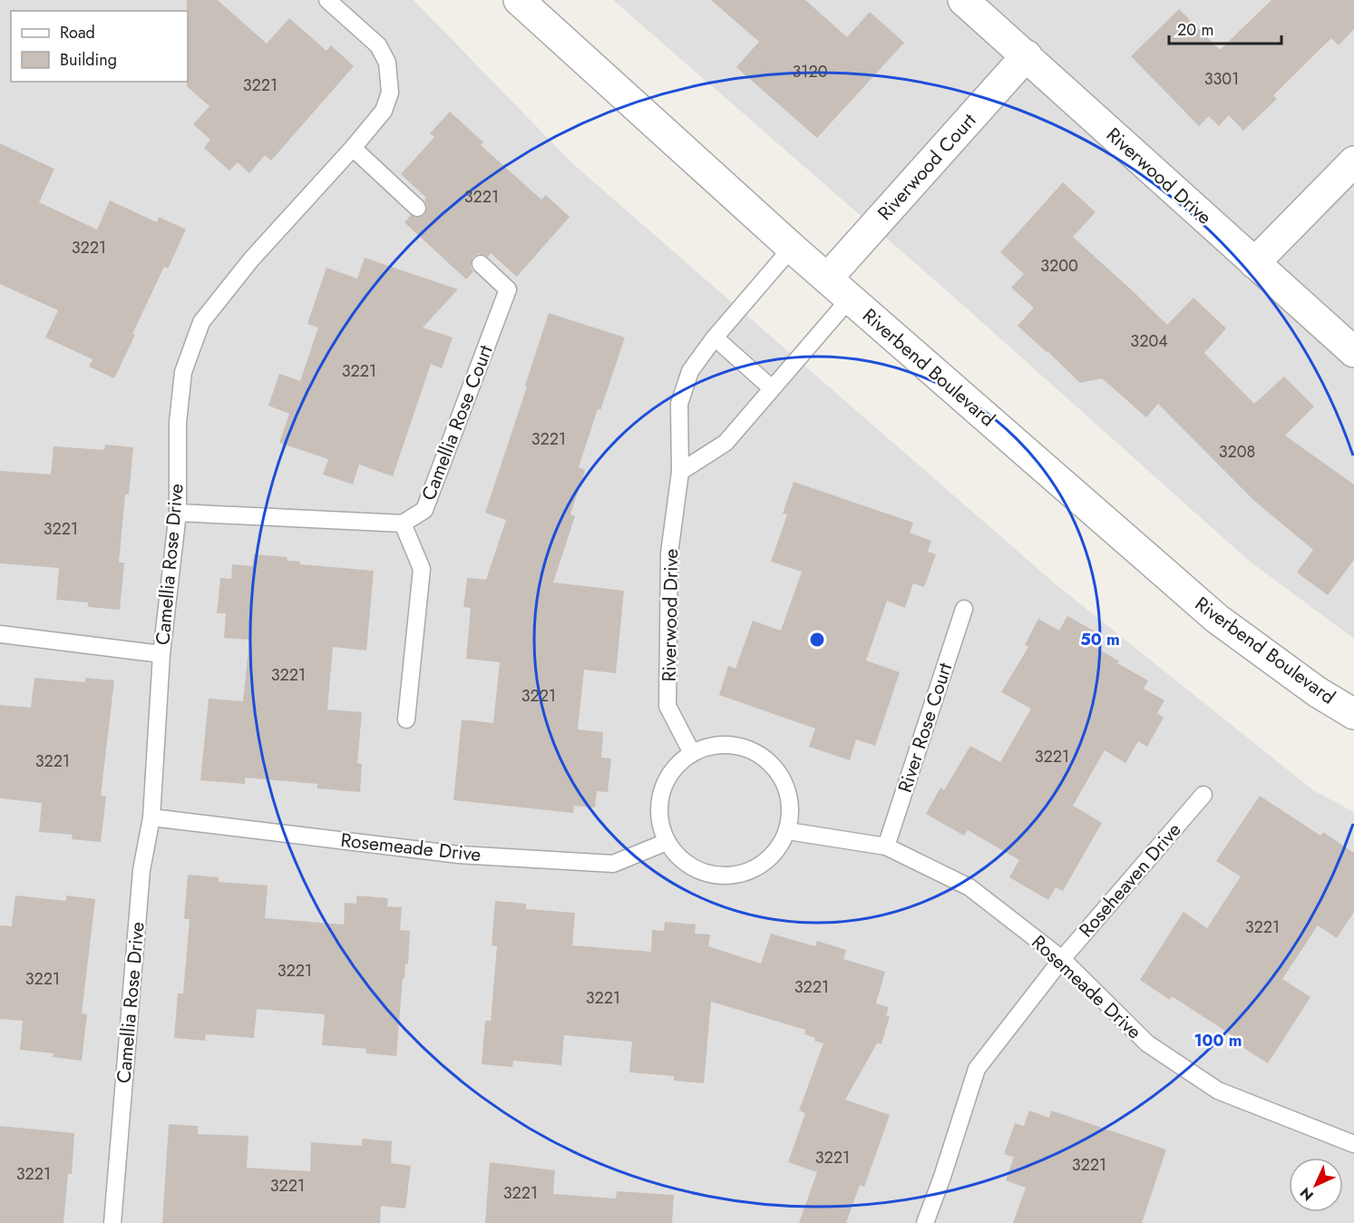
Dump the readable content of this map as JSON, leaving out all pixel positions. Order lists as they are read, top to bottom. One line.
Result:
{"streets":{"street":["Riverwood Court","Riverwood Drive","Riverbend Boulevard"],"lane":["Camellia Rose Court","Camellia Rose Drive","River Rose Court","Rosemeade Drive","Roseheaven Drive"]},"crossings":[["Riverwood Court","Riverwood Drive"],["Riverwood Court","Riverbend Boulevard"],["Riverwood Drive","Riverbend Boulevard"],["Riverwood Drive","Rosemeade Drive"],["Camellia Rose Drive","Rosemeade Drive"],["River Rose Court","Rosemeade Drive"],["Rosemeade Drive","Roseheaven Drive"]],"house_numbers":["3120","3301","3221","3221","3221","3200","3204","3221","3221","3208","3221","3221","3221","3221","3221","3221","3221","3221","3221","3221","3221","3221","3221","3221","3221"],"legend":["Road","Building"],"scale_bar":"20 m","north":"bottom left","rings":["50 m","100 m"]}
